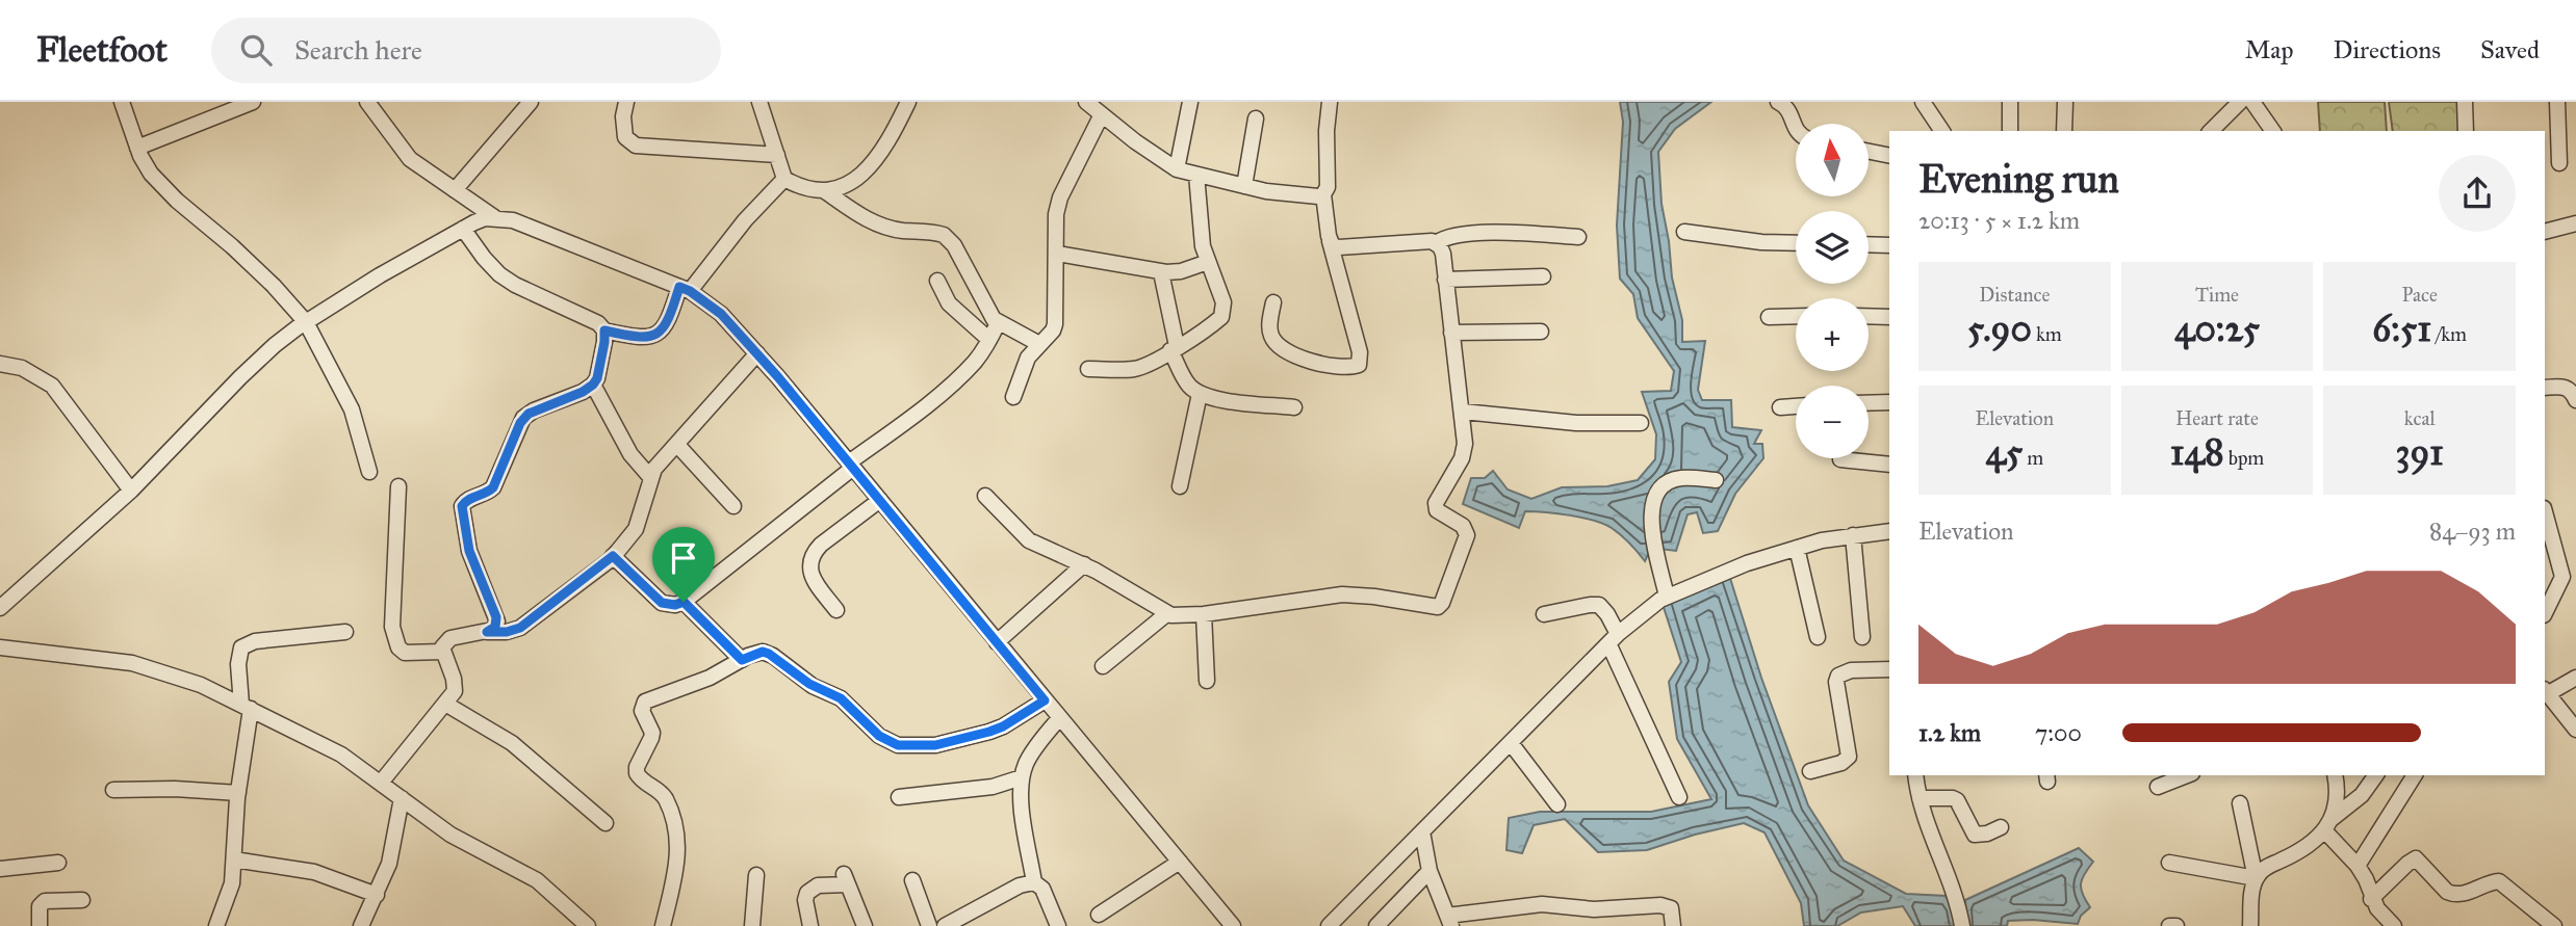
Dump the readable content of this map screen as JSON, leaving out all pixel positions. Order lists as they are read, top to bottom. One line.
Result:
{"north":"top","page":{"header":"Fleetfoot","search":"Search here","nav":["Map","Directions","Saved"],"map_buttons":["+","−"],"heading":["Evening run","20:13 · 5 × 1.2 km"],"stats":[["Distance","5.90 km"],["Time","40:25"],["Pace","6:51 /km"],["Elevation","45 m"],["Heart rate","148 bpm"],["kcal","391"]],"chart":["Elevation","84–93 m"],"list":[{"name":"1.2 km","note":"7:00"}]}}
